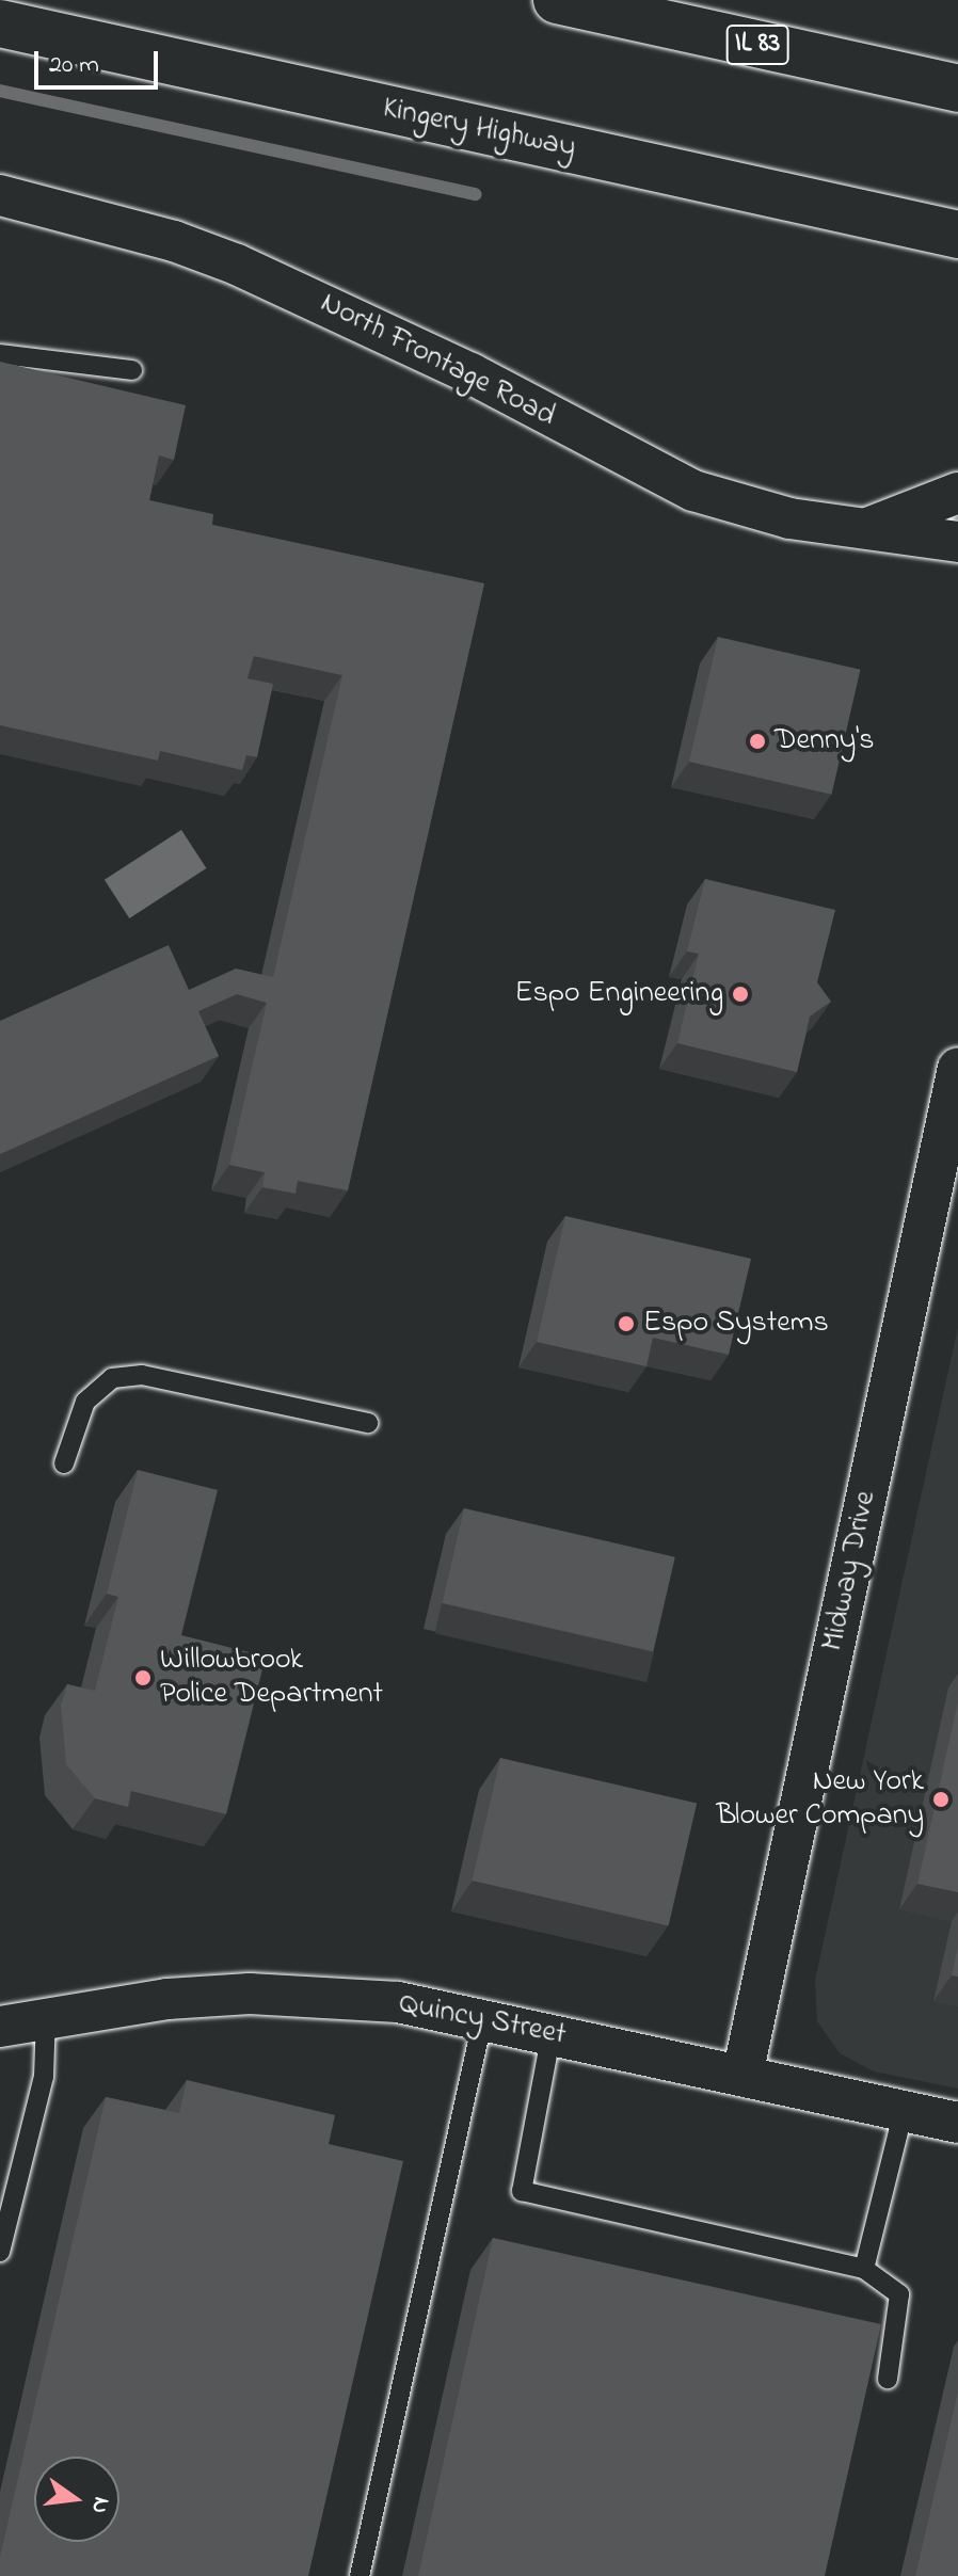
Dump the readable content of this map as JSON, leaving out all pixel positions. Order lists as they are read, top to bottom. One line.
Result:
{"streets":{"highway":["IL 83","Kingery Highway"],"street":["North Frontage Road","Midway Drive","Quincy Street"]},"crossings":[["Midway Drive","Quincy Street"]],"places":["Denny's","Espo Engineering","Espo Systems","Willowbrook Police Department","New York Blower Company"],"scale_bar":"20 m","north":"right"}
